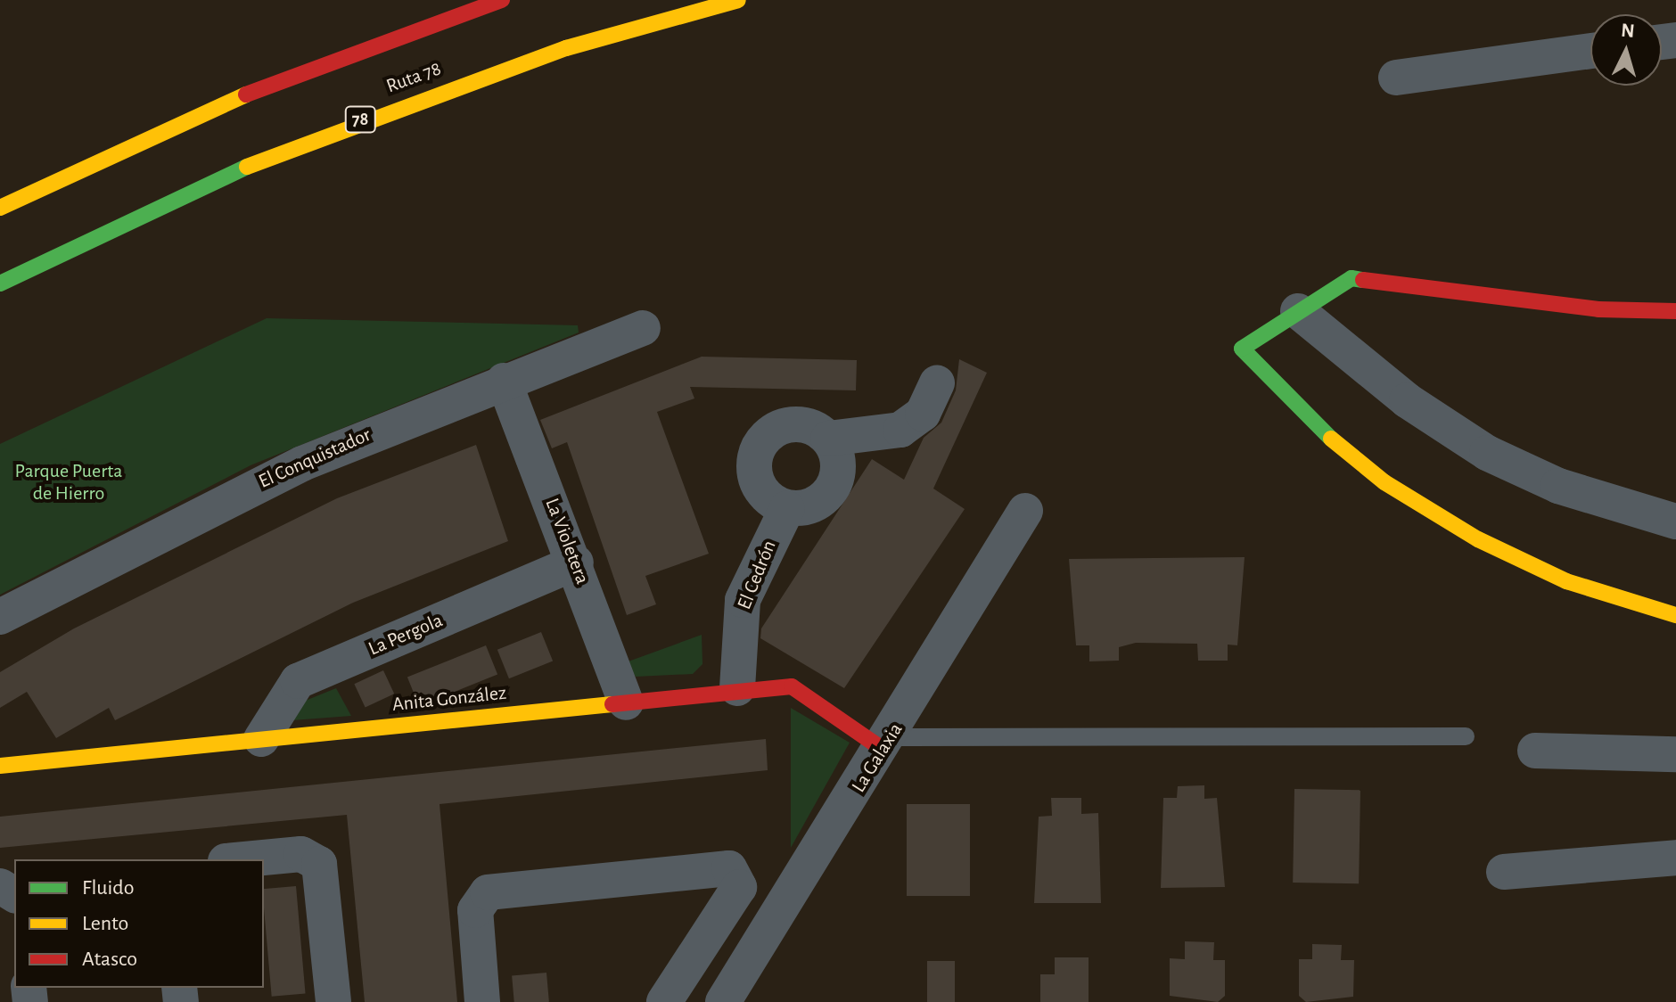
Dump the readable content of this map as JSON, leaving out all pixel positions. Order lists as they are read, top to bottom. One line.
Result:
{"streets":{"main road":["Ruta 78","78","Anita González"],"street":["El Conquistador","La Violetera","El Cedrón","La Pergola","La Galaxia"]},"crossings":[["El Conquistador","La Violetera"],["La Violetera","La Pergola"],["La Violetera","Anita González"],["El Cedrón","Anita González"],["La Pergola","Anita González"],["Anita González","La Galaxia"]],"parks":["Parque Puerta de Hierro"],"legend":["Fluido","Lento","Atasco"],"north":"top"}
